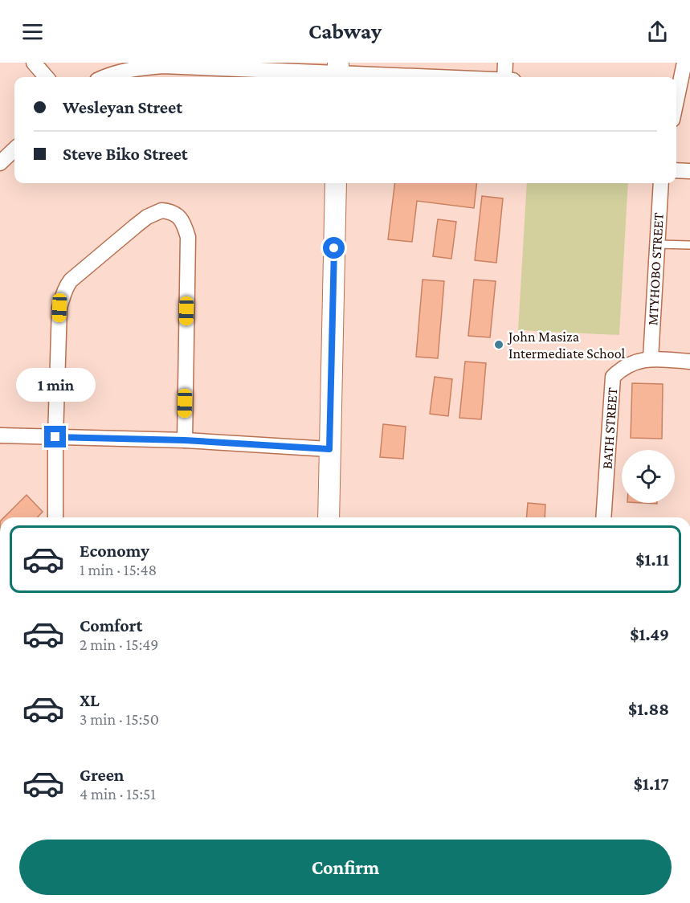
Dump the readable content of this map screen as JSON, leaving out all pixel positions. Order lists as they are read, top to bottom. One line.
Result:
{"streets":{"street":["MTYHOBO STREET","BATH STREET"]},"crossings":[["MTYHOBO STREET","BATH STREET"]],"places":["John Masiza Intermediate School"],"page":{"header":"Cabway","banner":["Wesleyan Street","Steve Biko Street"],"bubble":"1 min","list":[{"name":"Economy","note":"1 min · 15:48","value":"$1.11"},{"name":"Comfort","note":"2 min · 15:49","value":"$1.49"},{"name":"XL","note":"3 min · 15:50","value":"$1.88"},{"name":"Green","note":"4 min · 15:51","value":"$1.17"}],"buttons":"Confirm"}}
